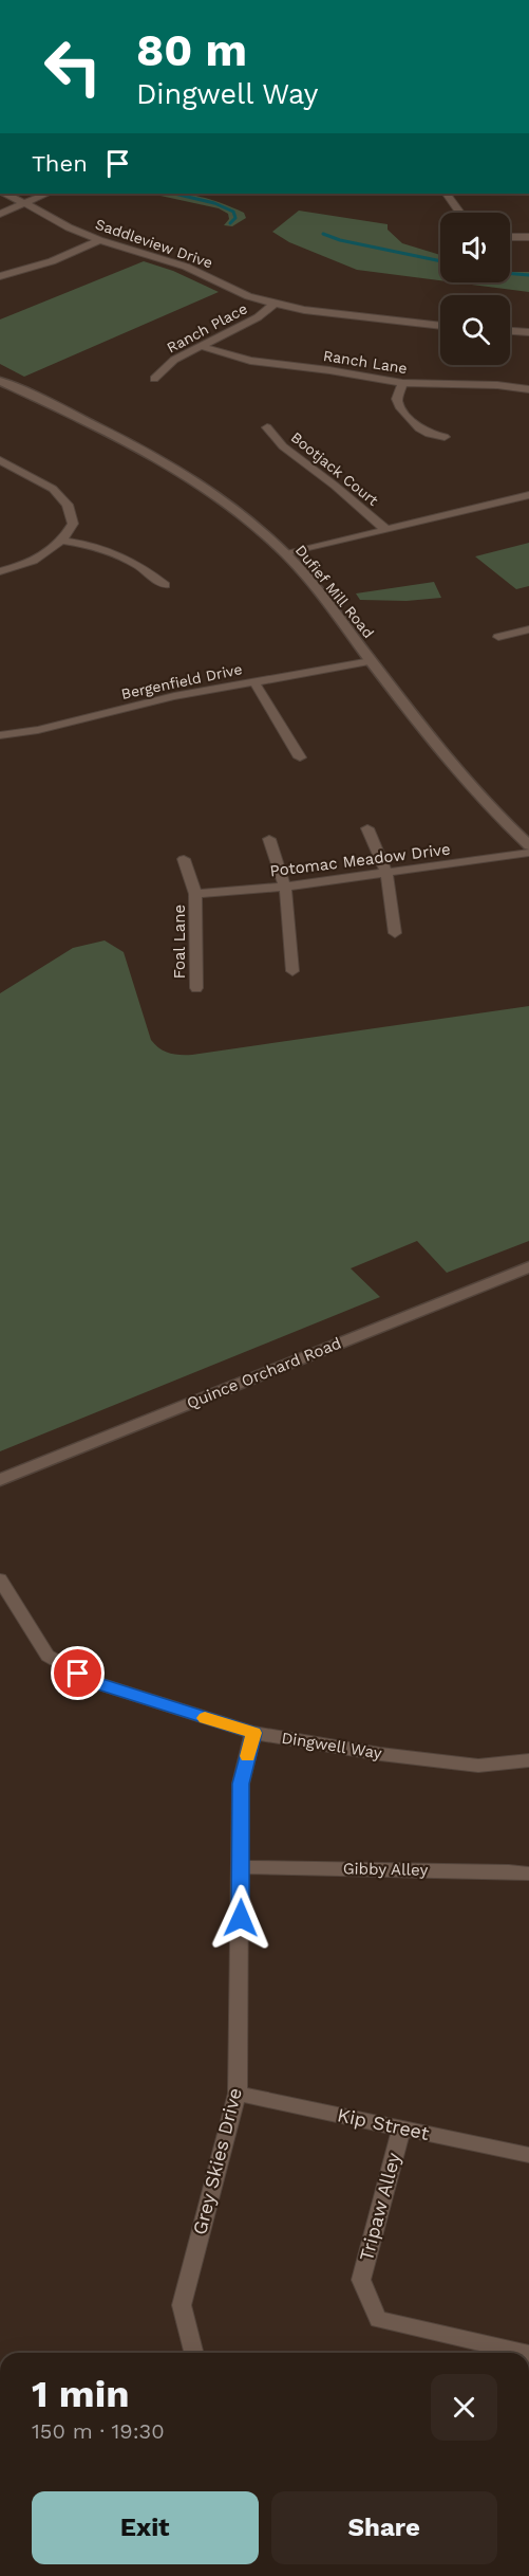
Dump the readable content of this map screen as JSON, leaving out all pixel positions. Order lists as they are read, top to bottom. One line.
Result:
{"streets":{"main road":["Dufief Mill Road","Quince Orchard Road"],"street":["Saddleview Drive","Ranch Place","Ranch Lane","Bootjack Court","Bergenfield Drive","Potomac Meadow Drive","Foal Lane","Dingwell Way","Gibby Alley","Kip Street","Grey Skies Drive","Tripaw Alley"]},"crossings":[["Saddleview Drive","Ranch Place"],["Ranch Place","Ranch Lane"],["Dufief Mill Road","Bergenfield Drive"],["Potomac Meadow Drive","Foal Lane"],["Dingwell Way","Grey Skies Drive"],["Gibby Alley","Grey Skies Drive"],["Kip Street","Grey Skies Drive"],["Kip Street","Tripaw Alley"]],"page":{"turn":["80 m","Dingwell Way"],"then":"Then","heading":["1 min","150 m · 19:30"],"buttons":["Exit","Share"]}}
